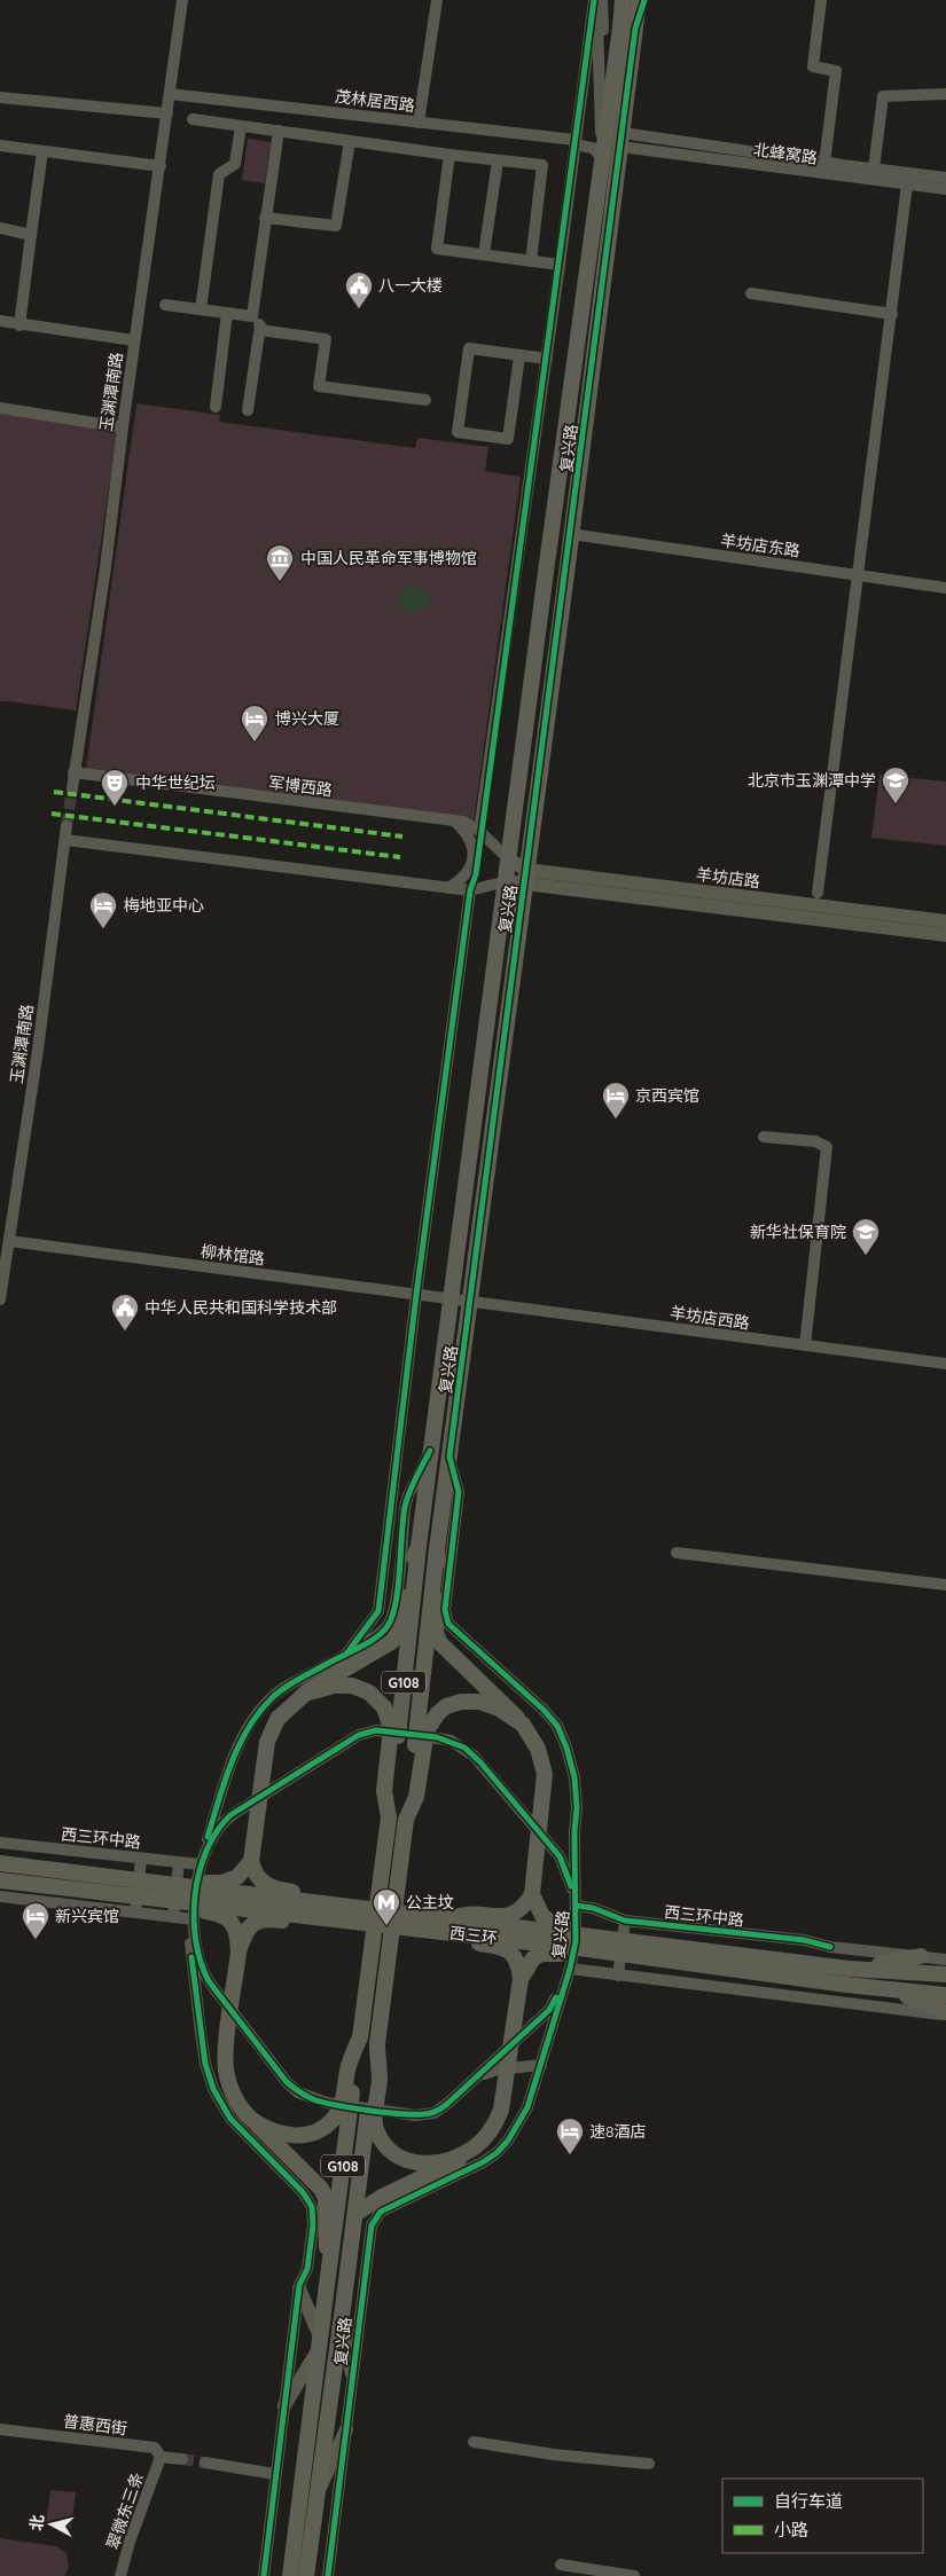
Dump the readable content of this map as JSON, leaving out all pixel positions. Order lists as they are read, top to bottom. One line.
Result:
{"streets":{"highway":["复兴路","G108","西三环"],"main road":["羊坊店路"],"street":["茂林居西路","北蜂窝路","玉渊潭南路","羊坊店东路","军博西路","柳林馆路","羊坊店西路","西三环中路","普惠西街","翠微东三条"]},"crossings":[["茂林居西路","玉渊潭南路"],["北蜂窝路","复兴路"],["玉渊潭南路","军博西路"],["玉渊潭南路","柳林馆路"],["复兴路","羊坊店东路"],["复兴路","军博西路"],["复兴路","羊坊店路"],["复兴路","柳林馆路"],["复兴路","羊坊店西路"],["复兴路","西三环中路"],["军博西路","羊坊店路"],["柳林馆路","羊坊店西路"],["普惠西街","翠微东三条"]],"places":{"public building":["八一大楼","中华人民共和国科学技术部"],"museum":["中国人民革命军事博物馆"],"hotel":["博兴大厦","梅地亚中心","京西宾馆","新兴宾馆","速8酒店"],"school or university":["北京市玉渊潭中学","新华社保育院"],"theatre":["中华世纪坛"],"metro station":["公主坟"]},"legend":["自行车道","小路"],"north":"left"}
